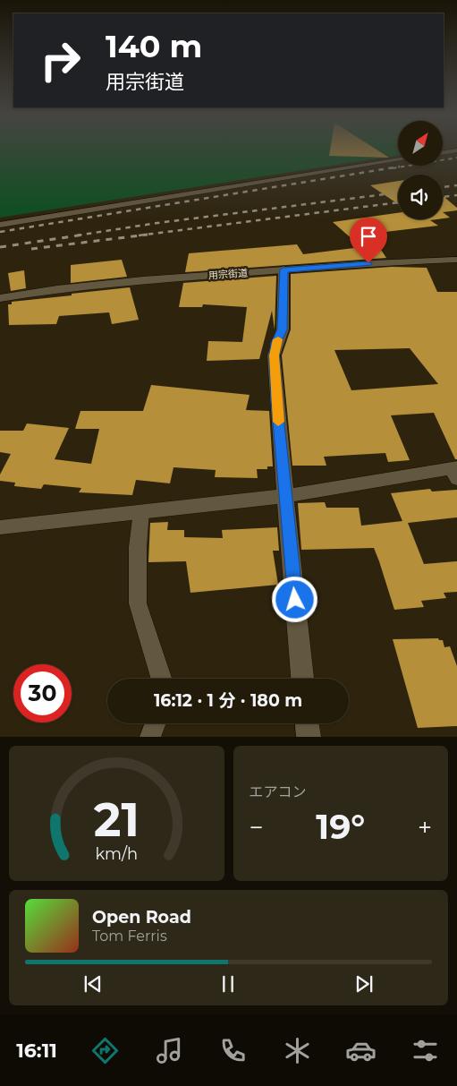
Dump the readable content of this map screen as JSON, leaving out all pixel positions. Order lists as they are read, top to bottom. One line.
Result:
{"streets":{"street":["用宗街道"]},"north":"top right","page":{"turn":["140 m","用宗街道"],"limit":"30","trip":"16:12 · 1 分 · 180 m","tile":"エアコン","heat":["−","19°","+"],"song":["Open Road","Tom Ferris"],"tabs":"16:11","gauge":["21","km/h"]}}
